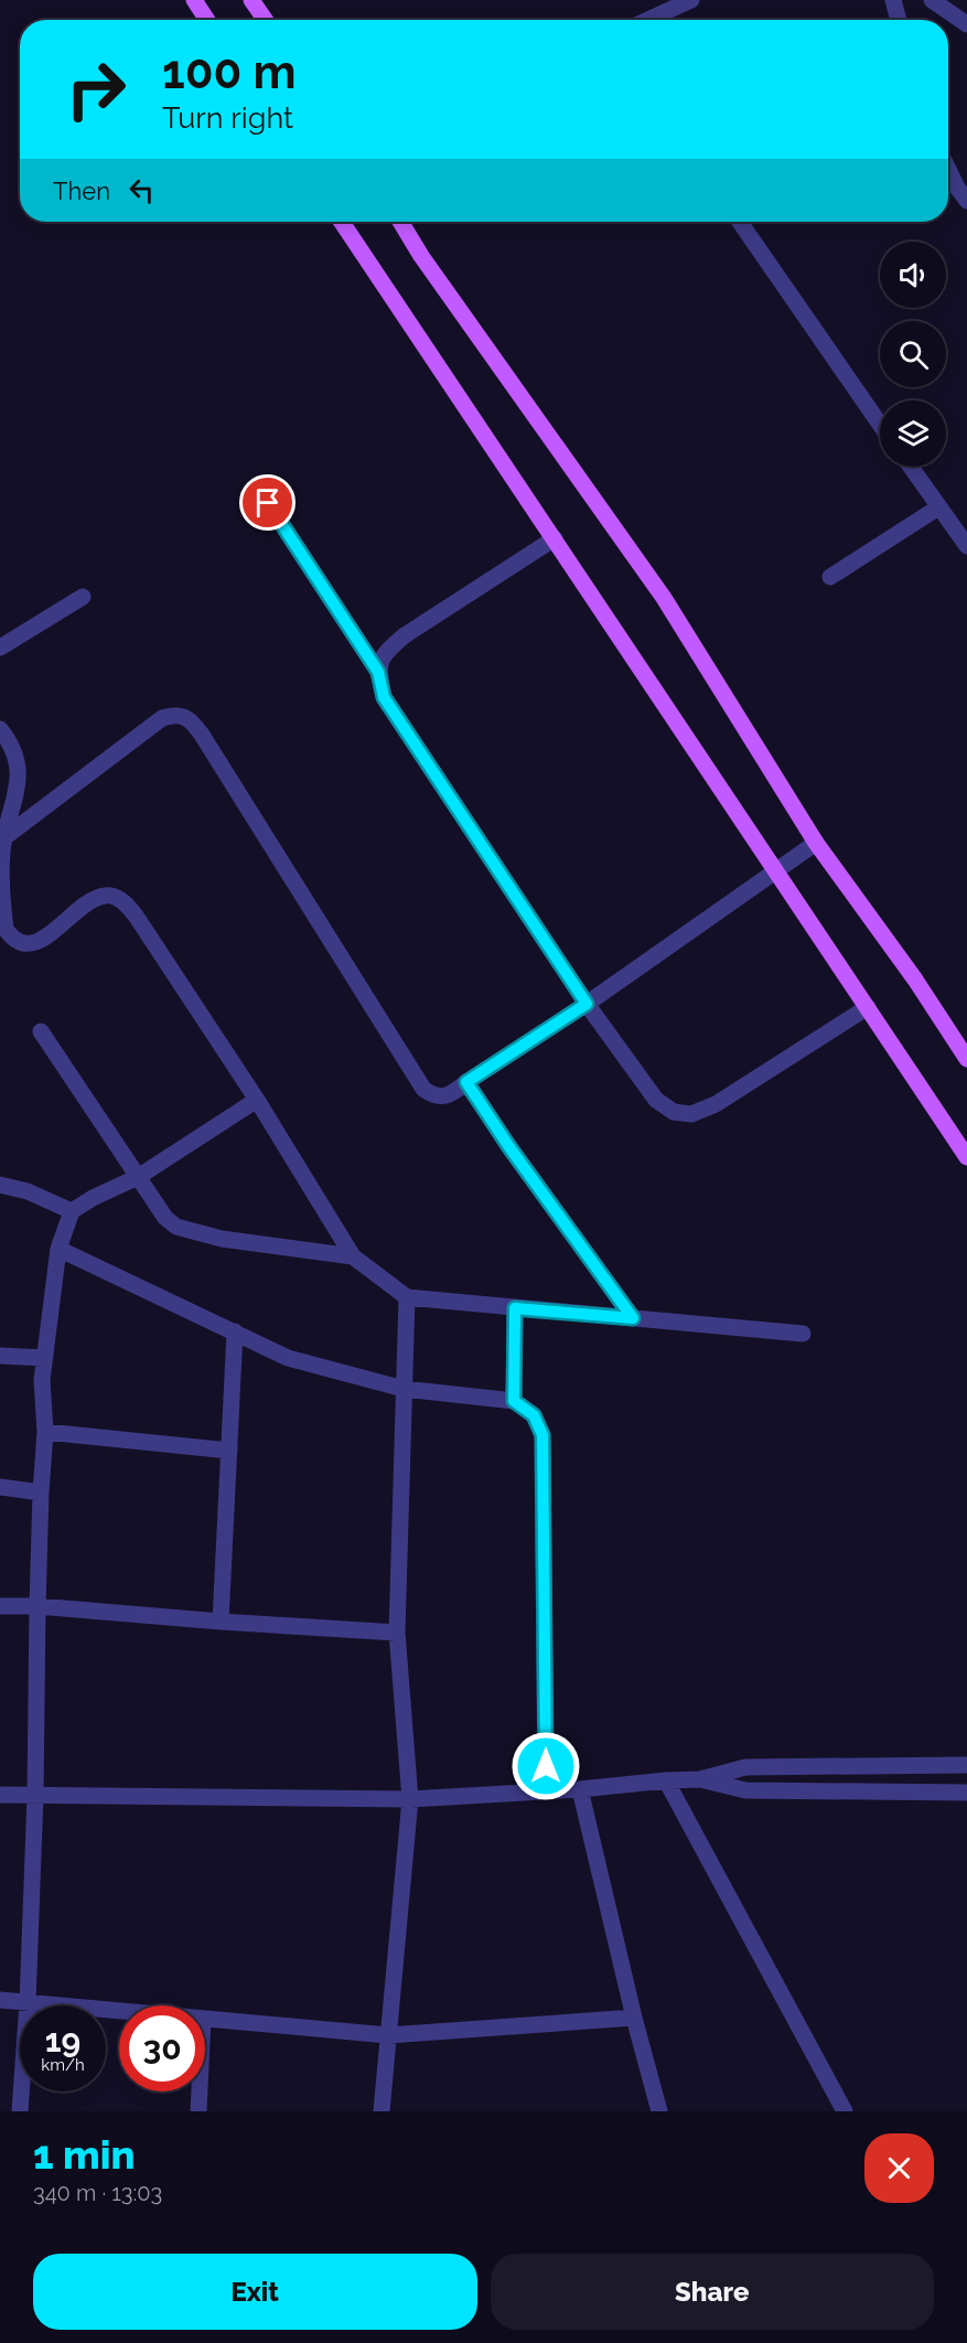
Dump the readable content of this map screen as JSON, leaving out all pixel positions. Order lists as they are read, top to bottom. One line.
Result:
{"page":{"turn":["100 m","Turn right"],"then":"Then","speed":"19 km/h","limit":"30","heading":["1 min","340 m · 13:03"],"buttons":["Exit","Share"]}}
